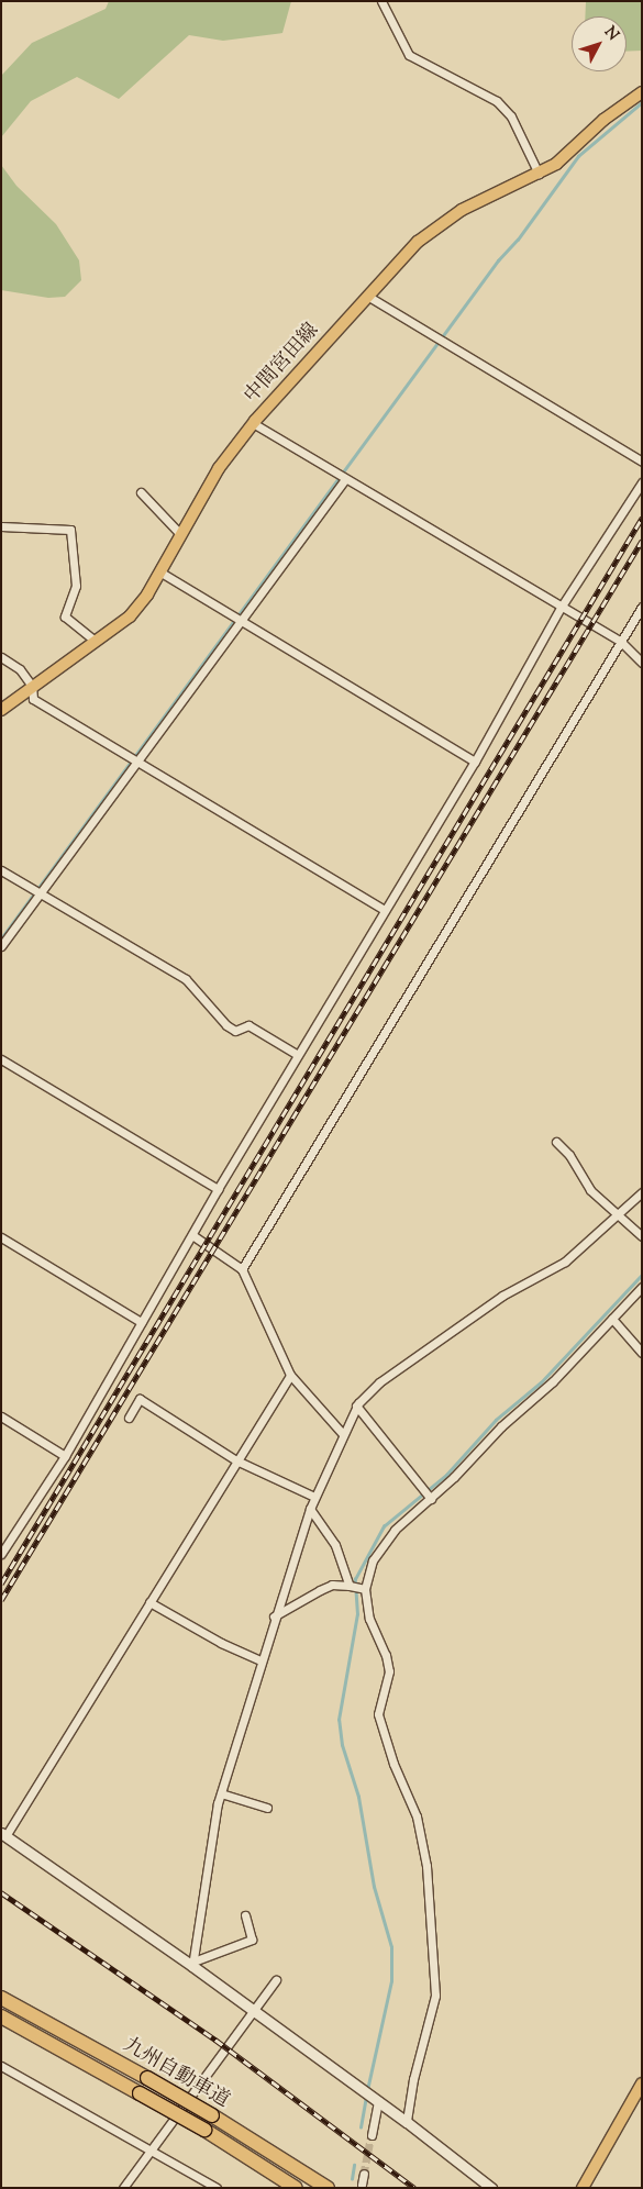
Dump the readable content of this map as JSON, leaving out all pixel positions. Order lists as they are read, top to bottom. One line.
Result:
{"streets":{"highway":["九州自動車道"],"main road":["中間宮田線"]},"north":"top right"}
